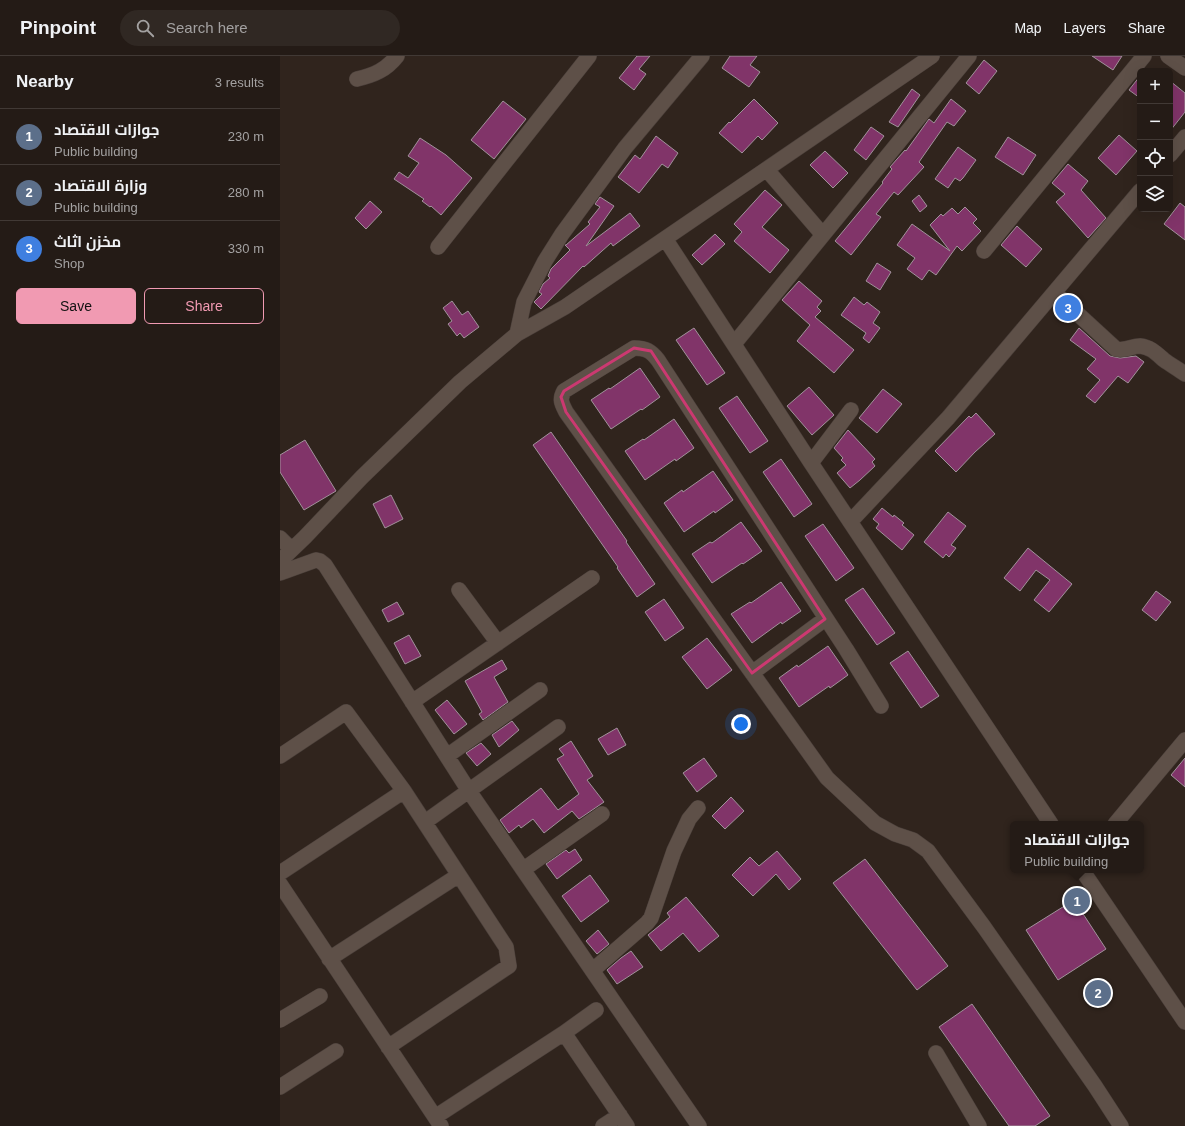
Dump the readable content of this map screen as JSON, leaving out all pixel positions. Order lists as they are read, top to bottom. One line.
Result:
{"page":{"header":"Pinpoint","search":"Search here","nav":["Map","Layers","Share"],"heading":["Nearby","3 results"],"map_buttons":["+","−"],"list":[{"mark":"1","name":"جوازات الاقتصاد","note":"Public building","value":"230 m"},{"mark":"2","name":"وزارة الاقتصاد","note":"Public building","value":"280 m"},{"mark":"3","name":"مخزن اثاث","note":"Shop","value":"330 m"}],"buttons":["Save","Share"],"pins":["3","1","2"],"popup":["جوازات الاقتصاد","Public building"]}}
